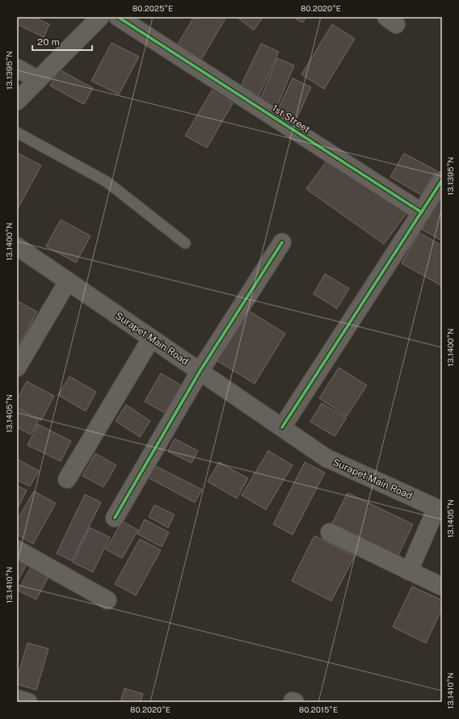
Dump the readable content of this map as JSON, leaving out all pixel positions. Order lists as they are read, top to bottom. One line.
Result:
{"streets":{"street":["1st Street","Surapet Main Road"]},"scale_bar":"20 m","coordinates":["80.2025°E","80.2020°E","13.1395°N","13.1400°N","13.1405°N","13.1410°N","80.2015°E"]}
